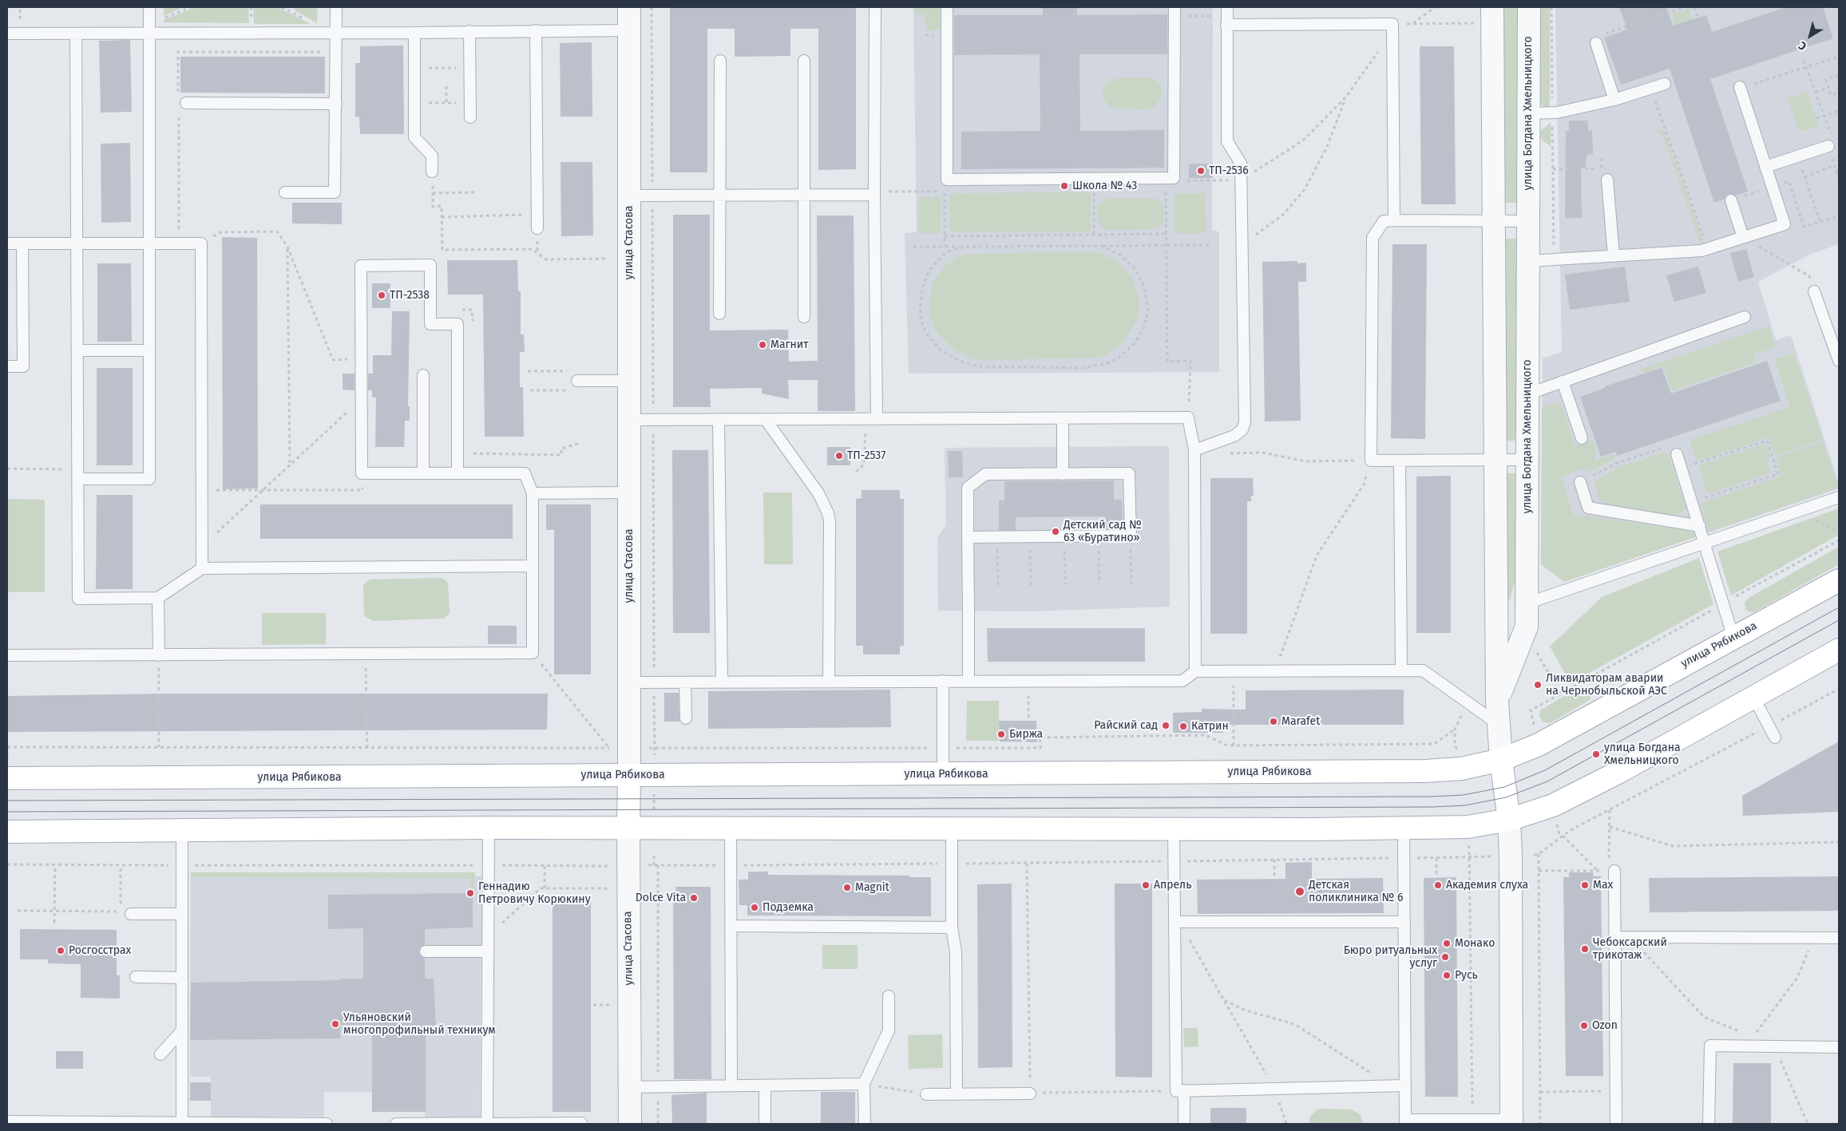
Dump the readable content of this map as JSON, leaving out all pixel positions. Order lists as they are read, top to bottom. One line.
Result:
{"streets":{"main road":["улица Богдана Хмельницкого","улица Стасова","улица Рябикова"]},"crossings":[["улица Богдана Хмельницкого","улица Рябикова"],["улица Стасова","улица Рябикова"]],"places":["ТП-2536","Школа № 43","ТП-2538","Магнит","ТП-2537","Детский сад № 63 «Буратино»","Ликвидаторам аварии на Чернобыльской АЭС","Marafet","Райский сад","Катрин","Биржа","улица Богдана Хмельницкого","Апрель","Академия слуха","Max","Magnit","Детская поликлиника № 6","Геннадию Петровичу Корюкину","Dolce Vita","Подземка","Монако","Чебоксарский трикотаж","Росгосстрах","Бюро ритуальных услуг","Русь","Ульяновский многопрофильный техникум","Ozon"],"north":"bottom left"}
